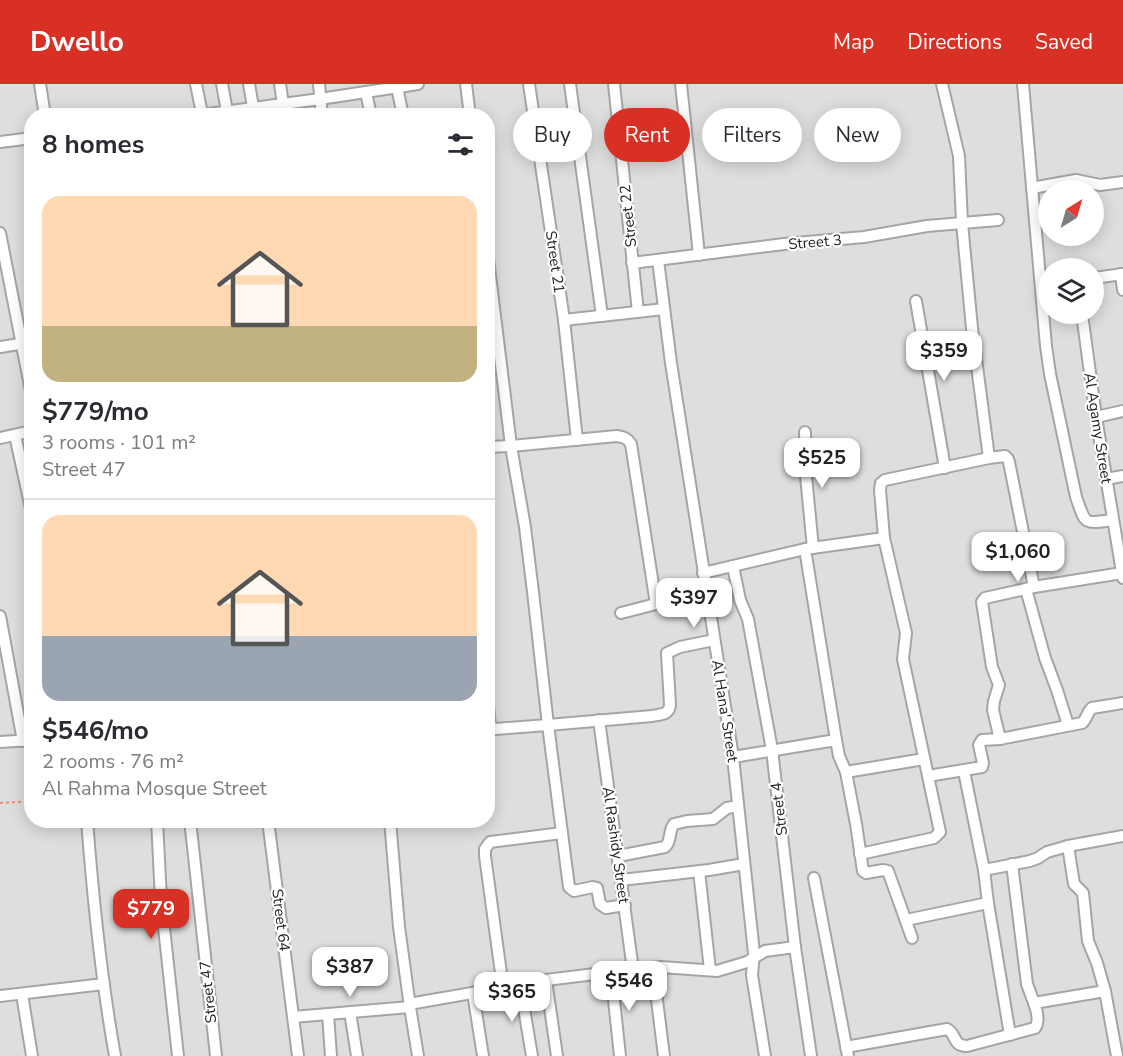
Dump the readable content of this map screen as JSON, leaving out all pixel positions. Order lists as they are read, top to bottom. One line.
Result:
{"streets":{"street":["Street 22","Street 3","Street 21","Al Agamy Street","Al Hana' Street","Street 4","Al Rashidy Street","Street 64","Street 47"]},"crossings":[["Street 22","Street 3"],["Street 3","Al Hana' Street"]],"north":"top right","page":{"header":"Dwello","nav":["Map","Directions","Saved"],"chip":["Buy","Rent","Filters","New"],"heading":"8 homes","list":[{"name":"$779/mo","note":"3 rooms · 101 m² · Street 47"},{"name":"$546/mo","note":"2 rooms · 76 m² · Al Rahma Mosque Street"}],"price":["$359","$525","$1,060","$397","$779","$387","$546","$365"]}}
